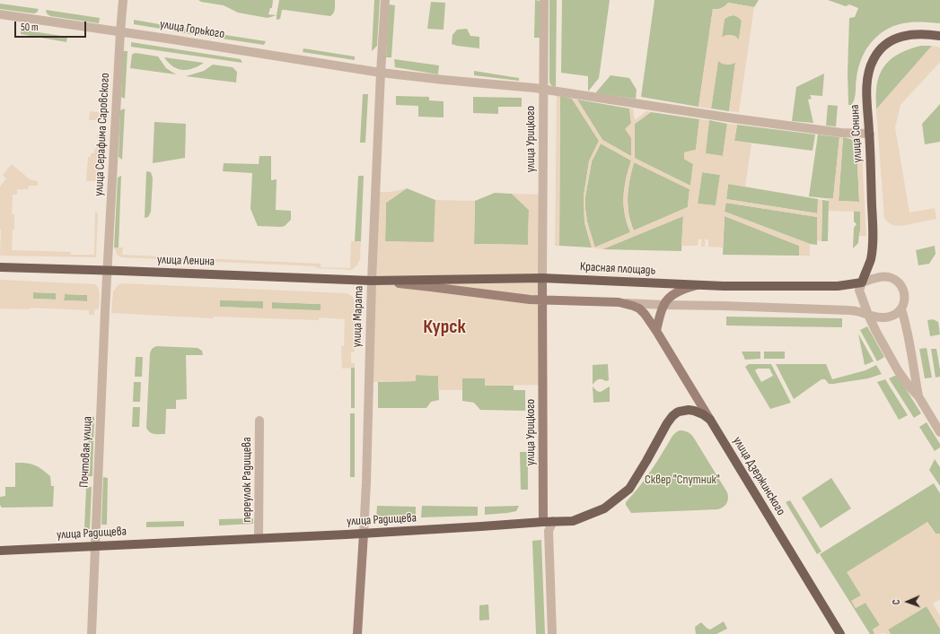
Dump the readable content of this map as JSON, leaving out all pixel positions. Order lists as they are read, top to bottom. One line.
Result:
{"streets":{"main road":["улица Сонина","улица Урицкого","улица Ленина","Красная площадь","улица Марата","улица Дзержинского","улица Радищева"],"street":["улица Горького","улица Серафима Саровского","Почтовая улица","переулок Радищева"]},"crossings":[["улица Горького","улица Сонина"],["улица Горького","улица Серафима Саровского"],["улица Горького","улица Урицкого"],["улица Горького","улица Марата"],["улица Сонина","Красная площадь"],["улица Серафима Саровского","улица Ленина"],["улица Серафима Саровского","Почтовая улица"],["улица Урицкого","Красная площадь"],["улица Урицкого","улица Дзержинского"],["улица Урицкого","улица Радищева"],["улица Ленина","Красная площадь"],["улица Ленина","улица Марата"],["улица Ленина","Почтовая улица"],["улица Ленина","улица Дзержинского"],["Красная площадь","улица Марата"],["Красная площадь","улица Дзержинского"],["улица Марата","улица Дзержинского"],["улица Марата","улица Радищева"],["Почтовая улица","улица Радищева"],["улица Дзержинского","улица Радищева"],["переулок Радищева","улица Радищева"]],"districts":["Курск"],"parks":["Сквер \"Спутник\""],"scale_bar":"50 m","north":"left"}
